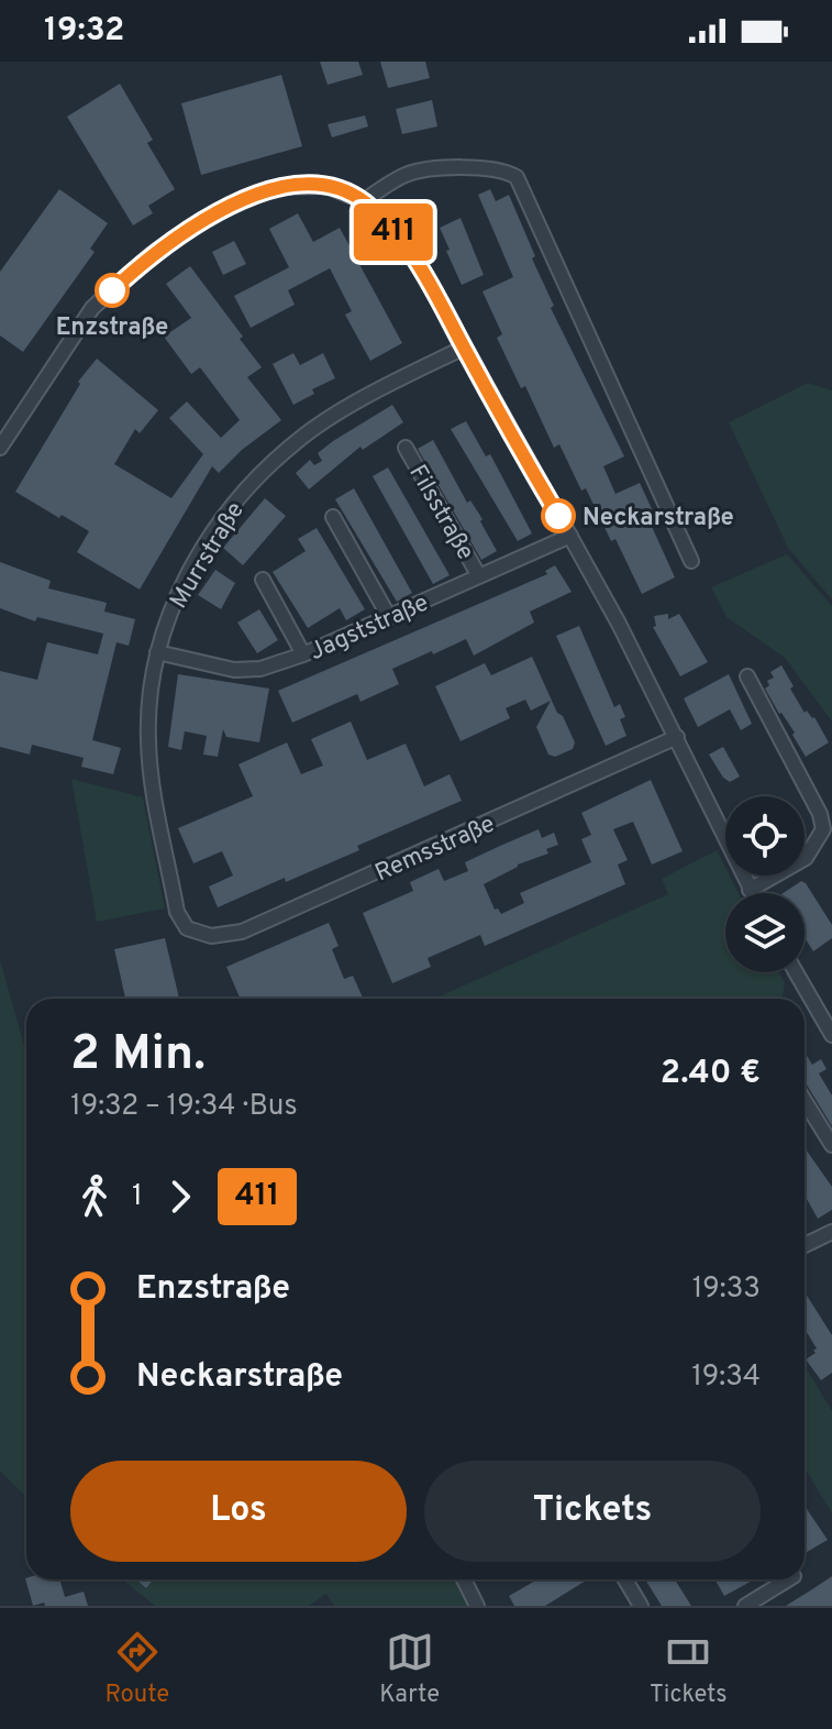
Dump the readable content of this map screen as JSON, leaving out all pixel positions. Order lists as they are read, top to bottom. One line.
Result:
{"streets":{"street":["Filsstraße","Murrstraße","Jagststraße","Remsstraße"]},"crossings":[["Filsstraße","Jagststraße"],["Murrstraße","Jagststraße"],["Murrstraße","Remsstraße"]],"places":["Enzstraße","Neckarstraße"],"lines":["bus line 411"],"page":{"status":"19:32","on_map":"411","heading":["2 Min.","19:32 – 19:34 · Bus","2.40 €"],"legs":["1","411"],"list":[{"name":"Enzstraße","value":"19:33"},{"name":"Neckarstraße","value":"19:34"}],"buttons":["Los","Tickets"],"tabs":["Route","Karte","Tickets"]}}
